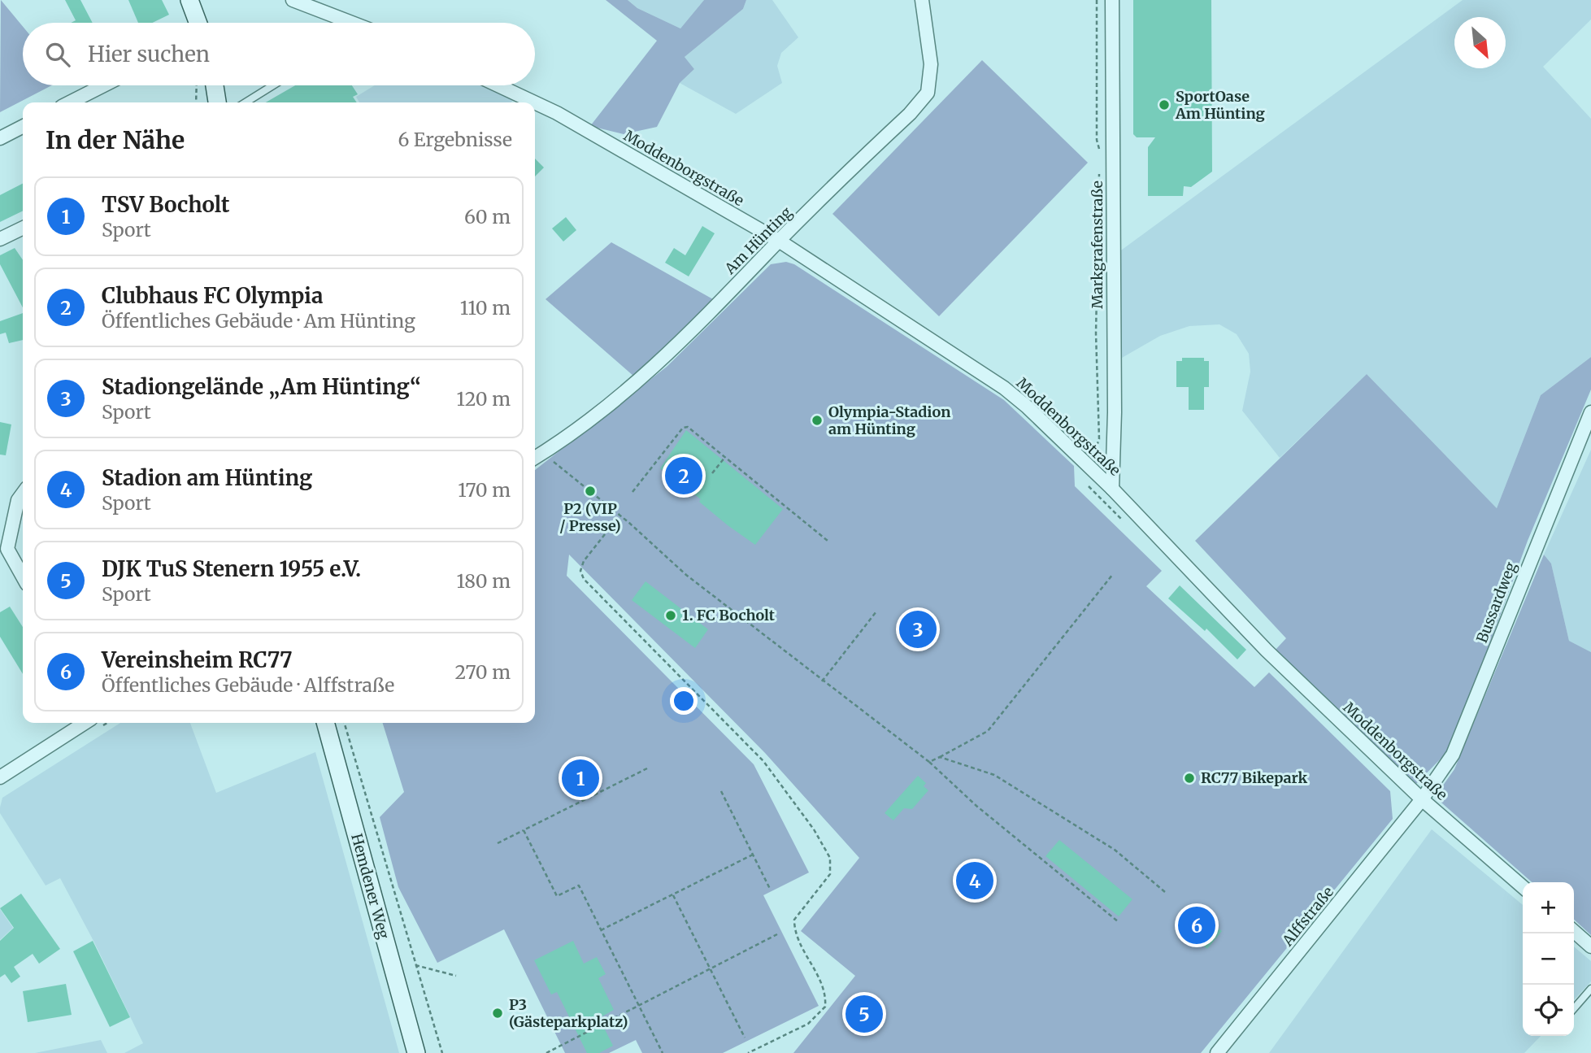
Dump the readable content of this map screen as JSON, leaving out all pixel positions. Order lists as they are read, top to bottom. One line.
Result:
{"streets":{"street":["Moddenborgstraße","Am Hünting","Markgrafenstraße","Bussardweg","Hemdener Weg","Alffstraße"]},"crossings":[["Moddenborgstraße","Am Hünting"],["Moddenborgstraße","Markgrafenstraße"],["Moddenborgstraße","Bussardweg"],["Moddenborgstraße","Alffstraße"],["Bussardweg","Alffstraße"]],"places":["SportOase Am Hünting","Olympia-Stadion am Hünting","P2 (VIP / Presse)","1. FC Bocholt","RC77 Bikepark","P3 (Gästeparkplatz)"],"north":"bottom right","page":{"search":"Hier suchen","heading":["In der Nähe","6 Ergebnisse"],"list":[{"mark":"1","name":"TSV Bocholt","note":"Sport","value":"60 m"},{"mark":"2","name":"Clubhaus FC Olympia","note":"Öffentliches Gebäude · Am Hünting","value":"110 m"},{"mark":"3","name":"Stadiongelände „Am Hünting“","note":"Sport","value":"120 m"},{"mark":"4","name":"Stadion am Hünting","note":"Sport","value":"170 m"},{"mark":"5","name":"DJK TuS Stenern 1955 e.V.","note":"Sport","value":"180 m"},{"mark":"6","name":"Vereinsheim RC77","note":"Öffentliches Gebäude · Alffstraße","value":"270 m"}],"pins":["2","3","1","4","6","5"],"map_buttons":["+","−"]}}
